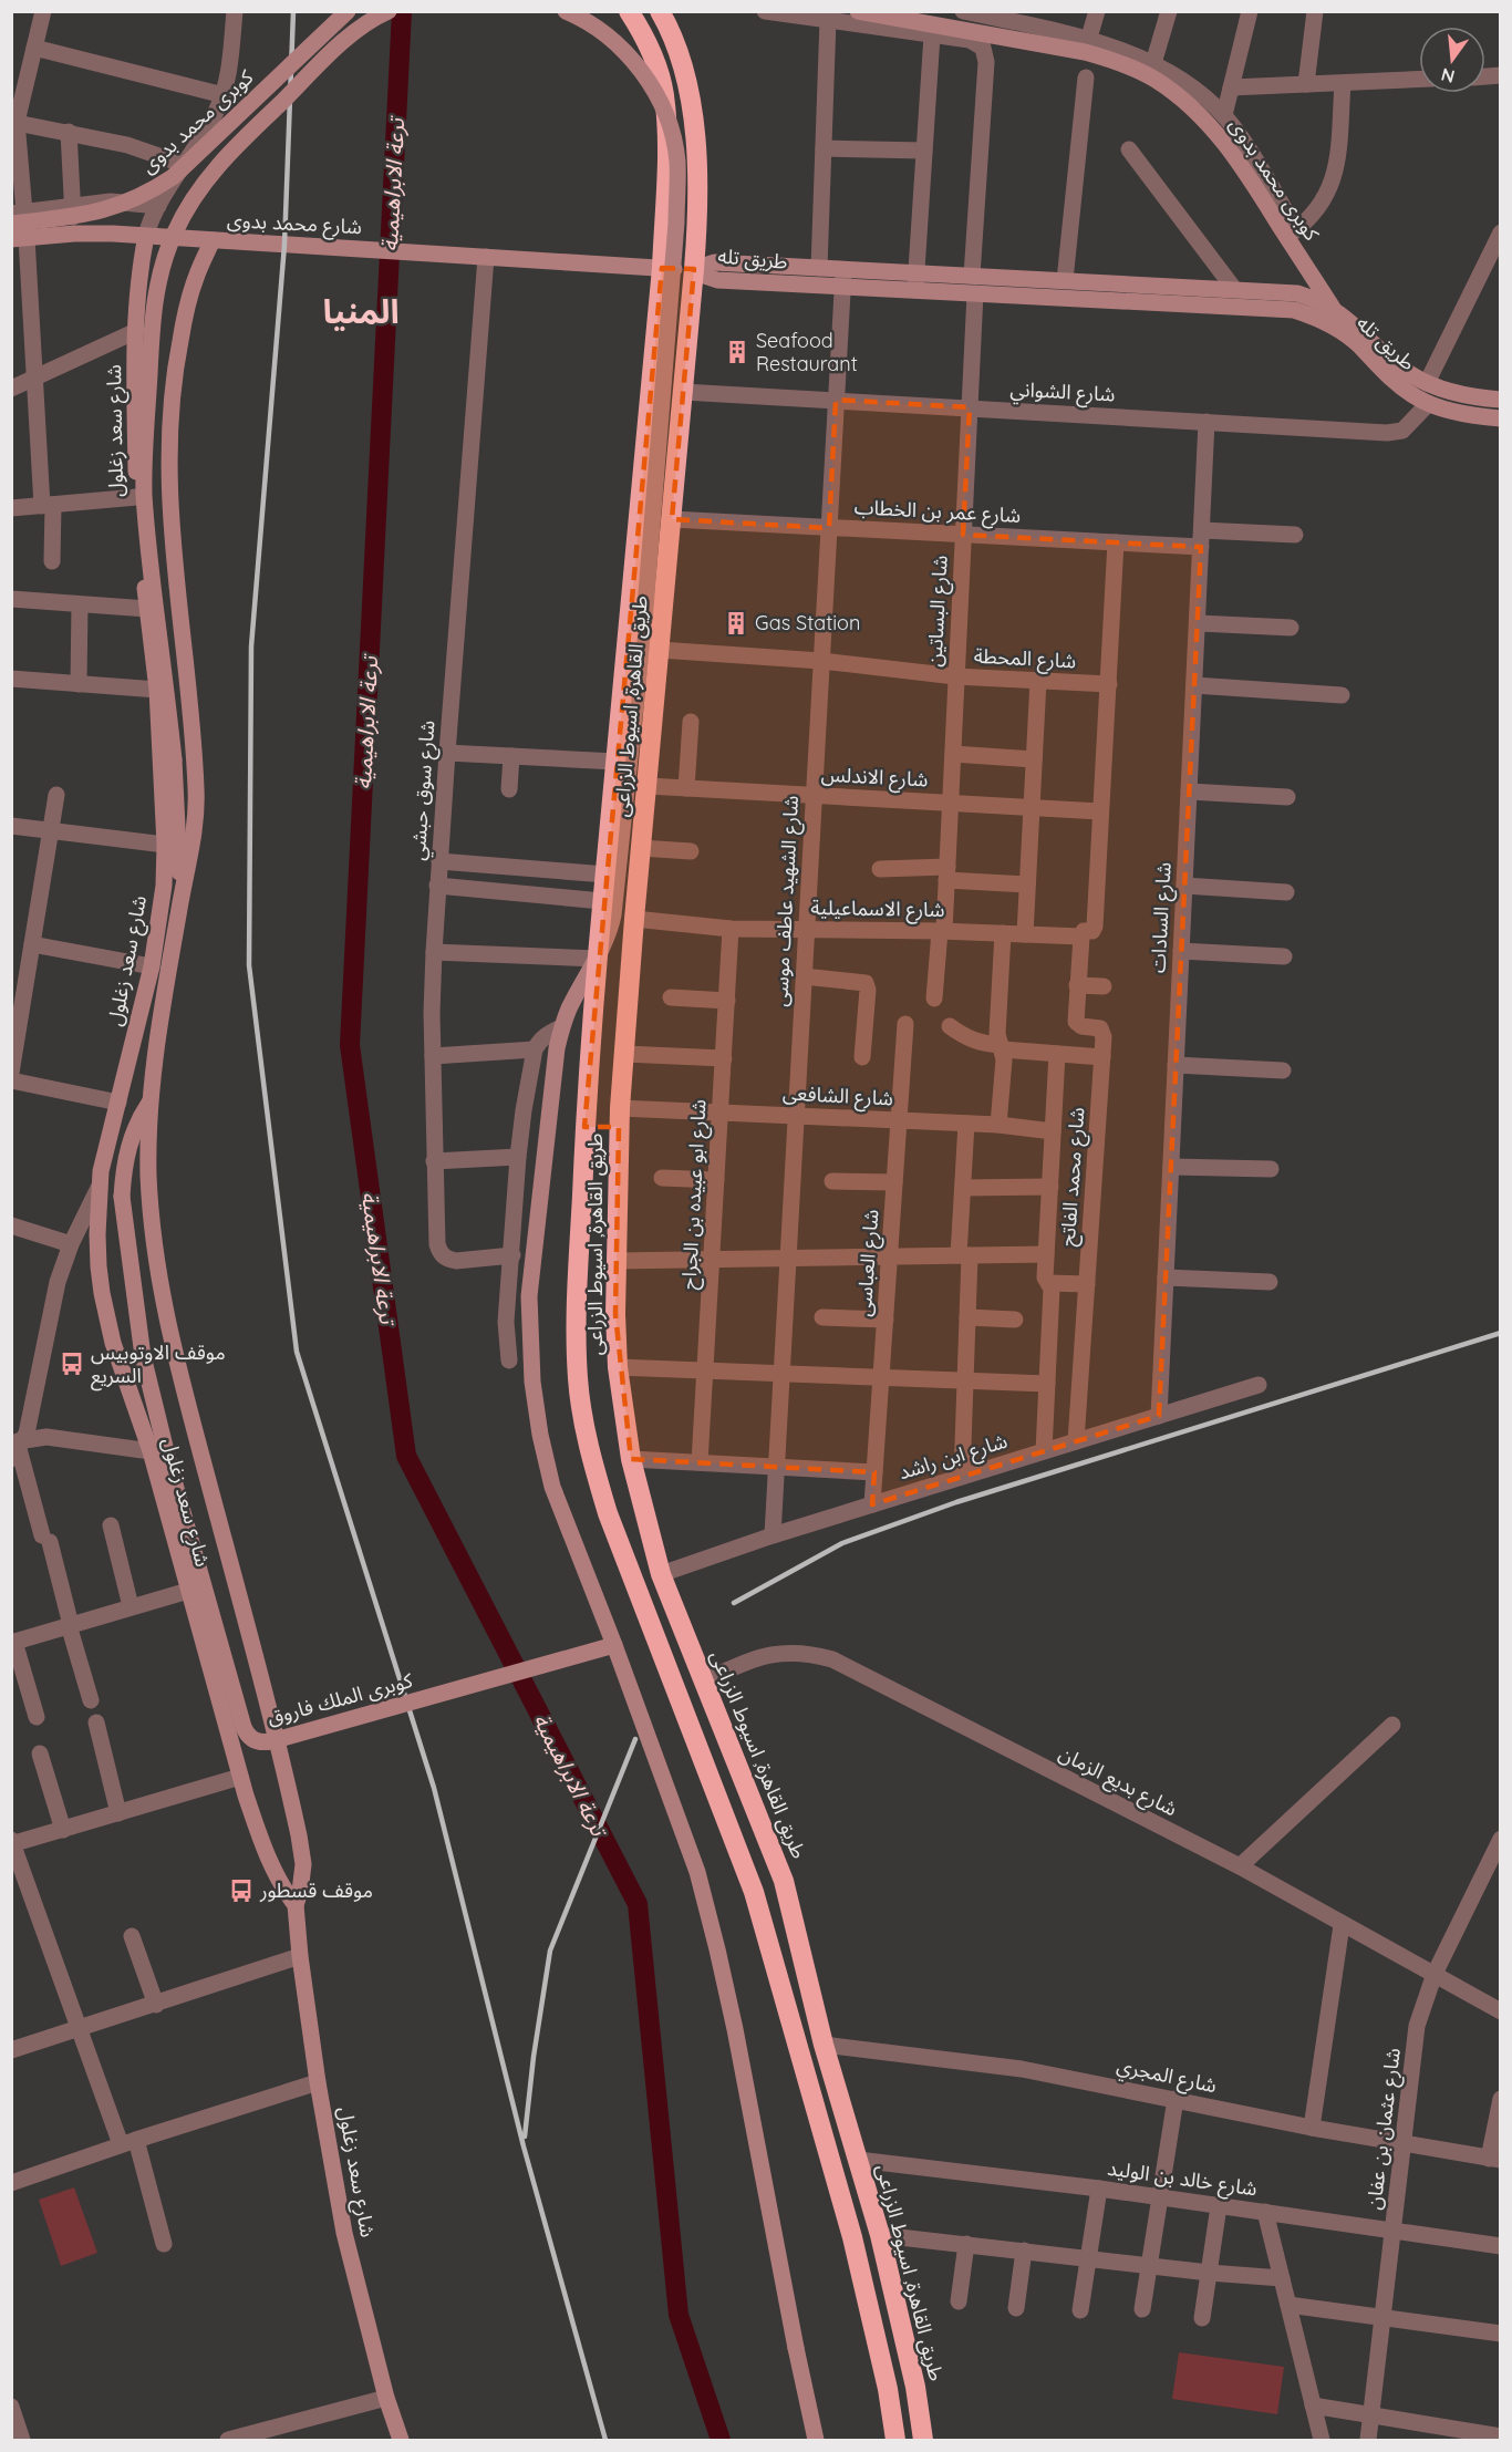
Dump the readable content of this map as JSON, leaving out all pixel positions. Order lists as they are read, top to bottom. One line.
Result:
{"streets":{"highway":["طريق القاهرة, اسيوط الزراعى"],"main road":["كوبرى محمد بدوى","شارع محمد بدوى","طريق تله","شارع سعد زغلول","كوبرى الملك فاروق"],"street":["شارع الشواني","شارع عمر بن الخطاب","شارع البساتين","شارع المحطة","شارع الاندلس","شارع سوق حبشي","شارع الشهيد عاطف موسى","شارع الاسماعيلية","شارع السادات","شارع الشافعى","شارع محمد الفاتح","شارع ابو عبيده بن الجراح","شارع العباسى","شارع ابن راشد","شارع بديع الزمان","شارع المجري","شارع عثمان بن عفان","شارع خالد بن الوليد"]},"crossings":[["كوبرى محمد بدوى","طريق تله"],["شارع محمد بدوى","طريق تله"],["شارع محمد بدوى","شارع سعد زغلول"],["شارع محمد بدوى","طريق القاهرة, اسيوط الزراعى"],["شارع محمد بدوى","شارع سوق حبشي"],["طريق تله","شارع الشواني"],["طريق تله","شارع البساتين"],["طريق تله","طريق القاهرة, اسيوط الزراعى"],["طريق تله","شارع الشهيد عاطف موسى"],["شارع الشواني","شارع البساتين"],["شارع الشواني","طريق القاهرة, اسيوط الزراعى"],["شارع الشواني","شارع الشهيد عاطف موسى"],["شارع الشواني","شارع السادات"],["شارع سعد زغلول","كوبرى الملك فاروق"],["شارع عمر بن الخطاب","شارع البساتين"],["شارع عمر بن الخطاب","طريق القاهرة, اسيوط الزراعى"],["شارع عمر بن الخطاب","شارع الشهيد عاطف موسى"],["شارع عمر بن الخطاب","شارع السادات"],["شارع البساتين","شارع المحطة"],["شارع البساتين","شارع الاندلس"],["شارع البساتين","شارع الاسماعيلية"],["شارع المحطة","طريق القاهرة, اسيوط الزراعى"],["شارع المحطة","شارع الشهيد عاطف موسى"],["طريق القاهرة, اسيوط الزراعى","شارع الاندلس"],["طريق القاهرة, اسيوط الزراعى","شارع الاسماعيلية"],["طريق القاهرة, اسيوط الزراعى","شارع الشافعى"],["طريق القاهرة, اسيوط الزراعى","شارع ابن راشد"],["طريق القاهرة, اسيوط الزراعى","كوبرى الملك فاروق"],["طريق القاهرة, اسيوط الزراعى","شارع بديع الزمان"],["طريق القاهرة, اسيوط الزراعى","شارع المجري"],["طريق القاهرة, اسيوط الزراعى","شارع خالد بن الوليد"],["شارع الاندلس","شارع الشهيد عاطف موسى"],["شارع الشهيد عاطف موسى","شارع الاسماعيلية"],["شارع الشهيد عاطف موسى","شارع الشافعى"],["شارع الشهيد عاطف موسى","شارع ابن راشد"],["شارع الاسماعيلية","شارع محمد الفاتح"],["شارع الاسماعيلية","شارع ابو عبيده بن الجراح"],["شارع السادات","شارع ابن راشد"],["شارع الشافعى","شارع ابو عبيده بن الجراح"],["شارع الشافعى","شارع العباسى"],["شارع محمد الفاتح","شارع ابن راشد"],["شارع العباسى","شارع ابن راشد"],["شارع بديع الزمان","شارع عثمان بن عفان"],["شارع المجري","شارع عثمان بن عفان"],["شارع عثمان بن عفان","شارع خالد بن الوليد"]],"districts":["المنيا"],"water":["ترعة الابراهيمية"],"places":{"building":["Seafood Restaurant","Gas Station"],"bus stop":["موقف الاوتوبيس السريع","موقف قسطور"]},"north":"bottom"}
